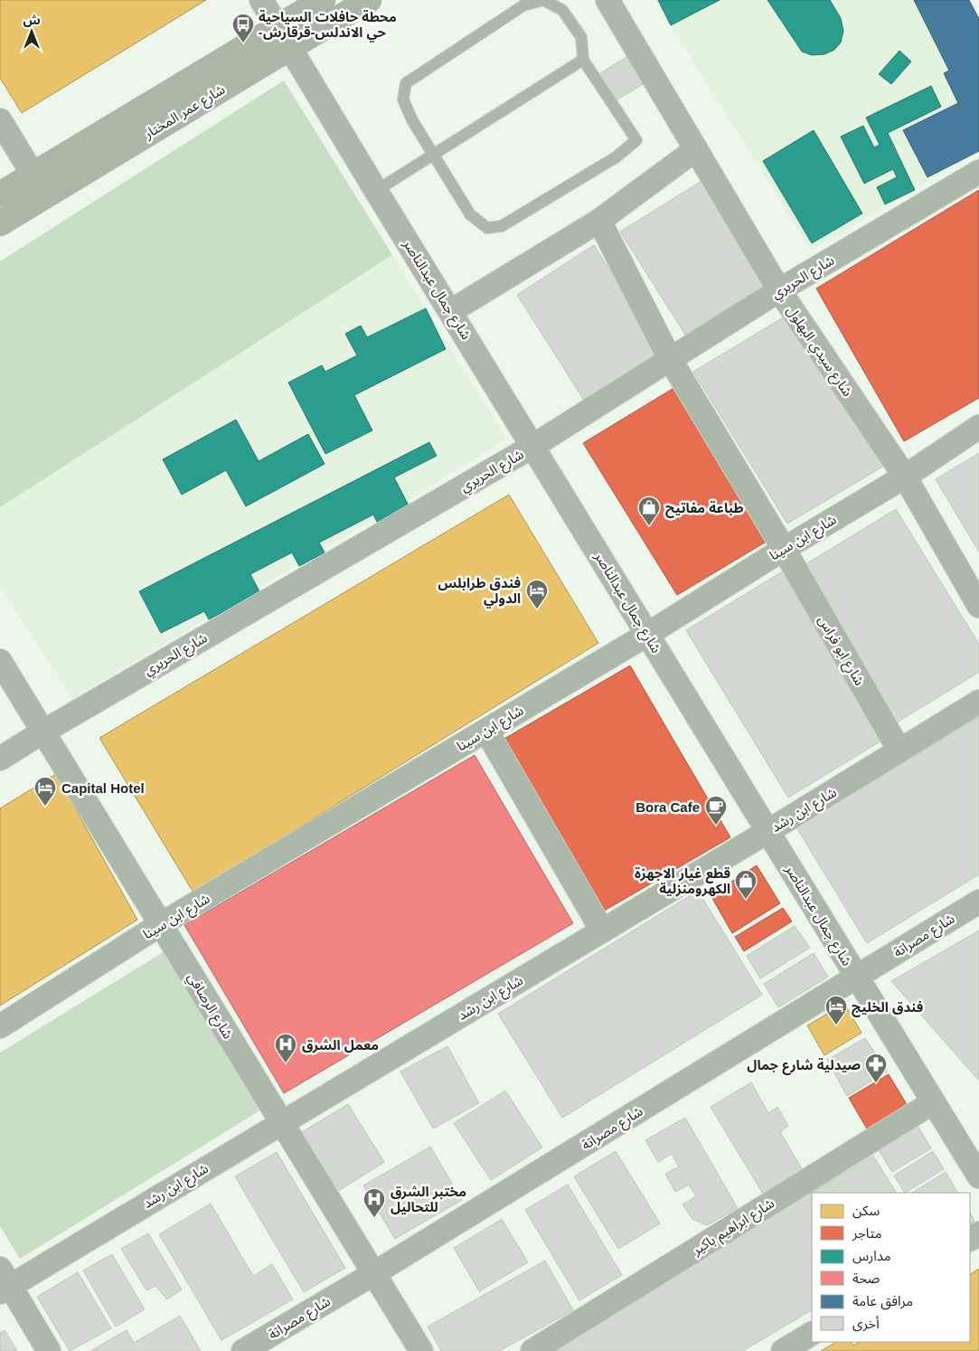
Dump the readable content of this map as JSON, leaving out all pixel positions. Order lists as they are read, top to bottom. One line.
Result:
{"streets":{"main road":["شارع عمر المختار"],"street":["شارع الحريري","شارع جمال عبدالناصر","شارع سيدي البهلول","شارع ابن سينا","شارع ابو فراس","شارع ابن رشد","شارع مصراتة","شارع الرصافي","شارع ابراهيم باكير"]},"crossings":[["شارع عمر المختار","شارع جمال عبدالناصر"],["شارع الحريري","شارع جمال عبدالناصر"],["شارع الحريري","شارع سيدي البهلول"],["شارع الحريري","شارع ابو فراس"],["شارع الحريري","شارع الرصافي"],["شارع جمال عبدالناصر","شارع ابن سينا"],["شارع جمال عبدالناصر","شارع ابن رشد"],["شارع جمال عبدالناصر","شارع مصراتة"],["شارع جمال عبدالناصر","شارع ابراهيم باكير"],["شارع سيدي البهلول","شارع ابن سينا"],["شارع ابن سينا","شارع ابو فراس"],["شارع ابن سينا","شارع الرصافي"],["شارع ابو فراس","شارع ابن رشد"],["شارع ابن رشد","شارع الرصافي"],["شارع مصراتة","شارع الرصافي"]],"places":{"bus stop":["محطة حافلات السياحية -حي الاندلس-قرقارش"],"shop":["طباعة مفاتيح","قطع غيار الاجهزة الكهرومنزلية"],"hotel":["فندق طرابلس الدولي","Capital Hotel","فندق الخليج"],"cafe":["Bora Cafe"],"hospital":["معمل الشرق","مختبر الشرق للتحاليل"],"pharmacy":["صيدلية شارع جمال"]},"legend":["سكن","متاجر","مدارس","صحة","مرافق عامة","أخرى"],"north":"top"}
